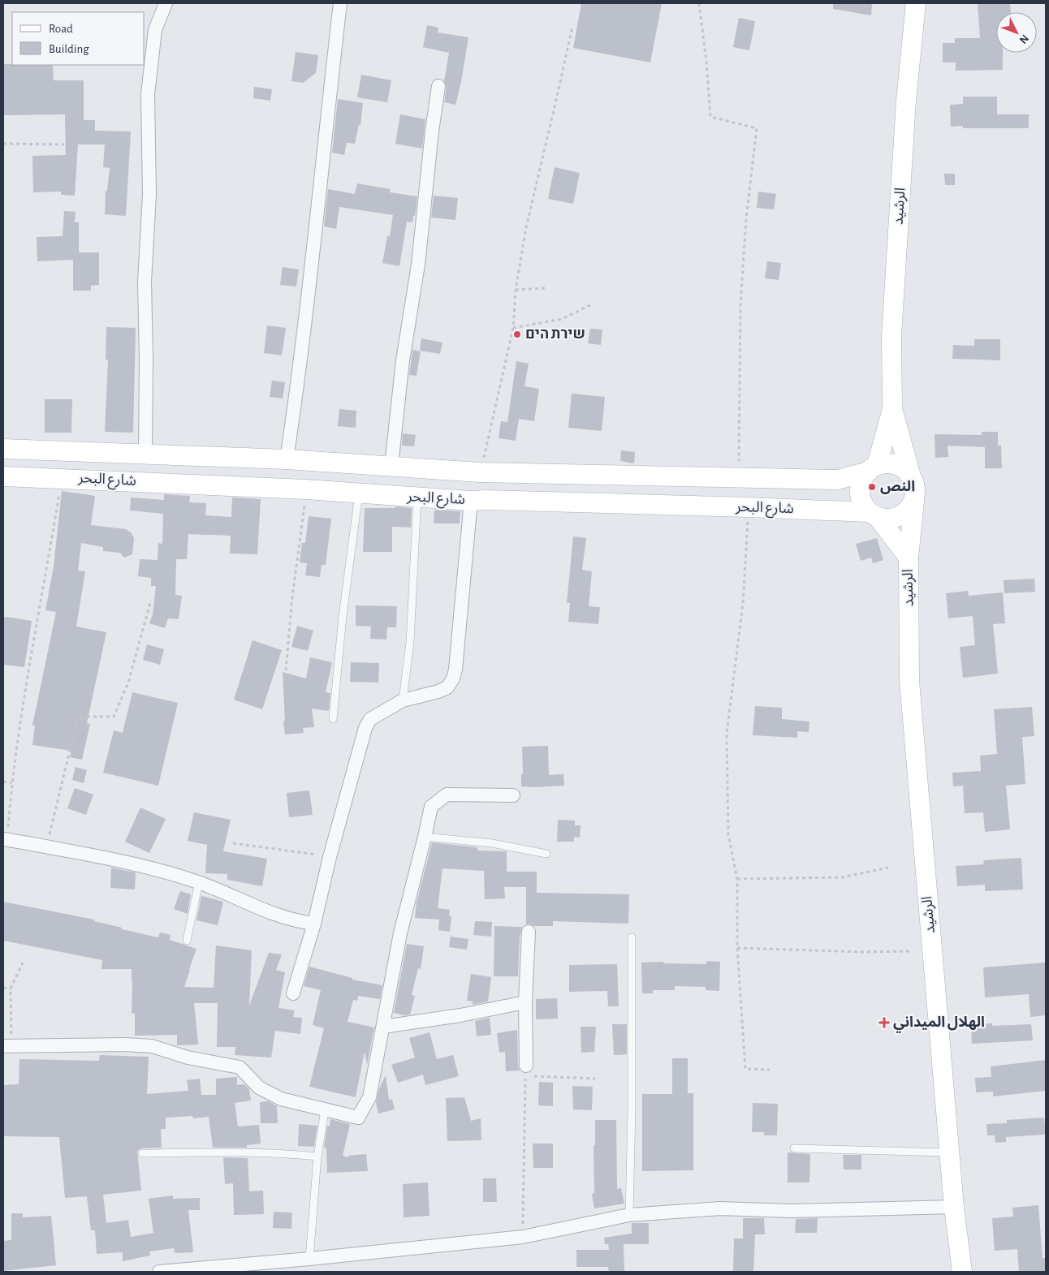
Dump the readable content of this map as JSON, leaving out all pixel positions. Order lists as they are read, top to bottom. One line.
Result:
{"streets":{"main road":["الرشيد","شارع البحر"]},"crossings":[["الرشيد","شارع البحر"]],"places":{"other":["שירת הים","النص"],"health":["الهلال الميداني"]},"legend":["Road","Building"],"north":"bottom right"}
